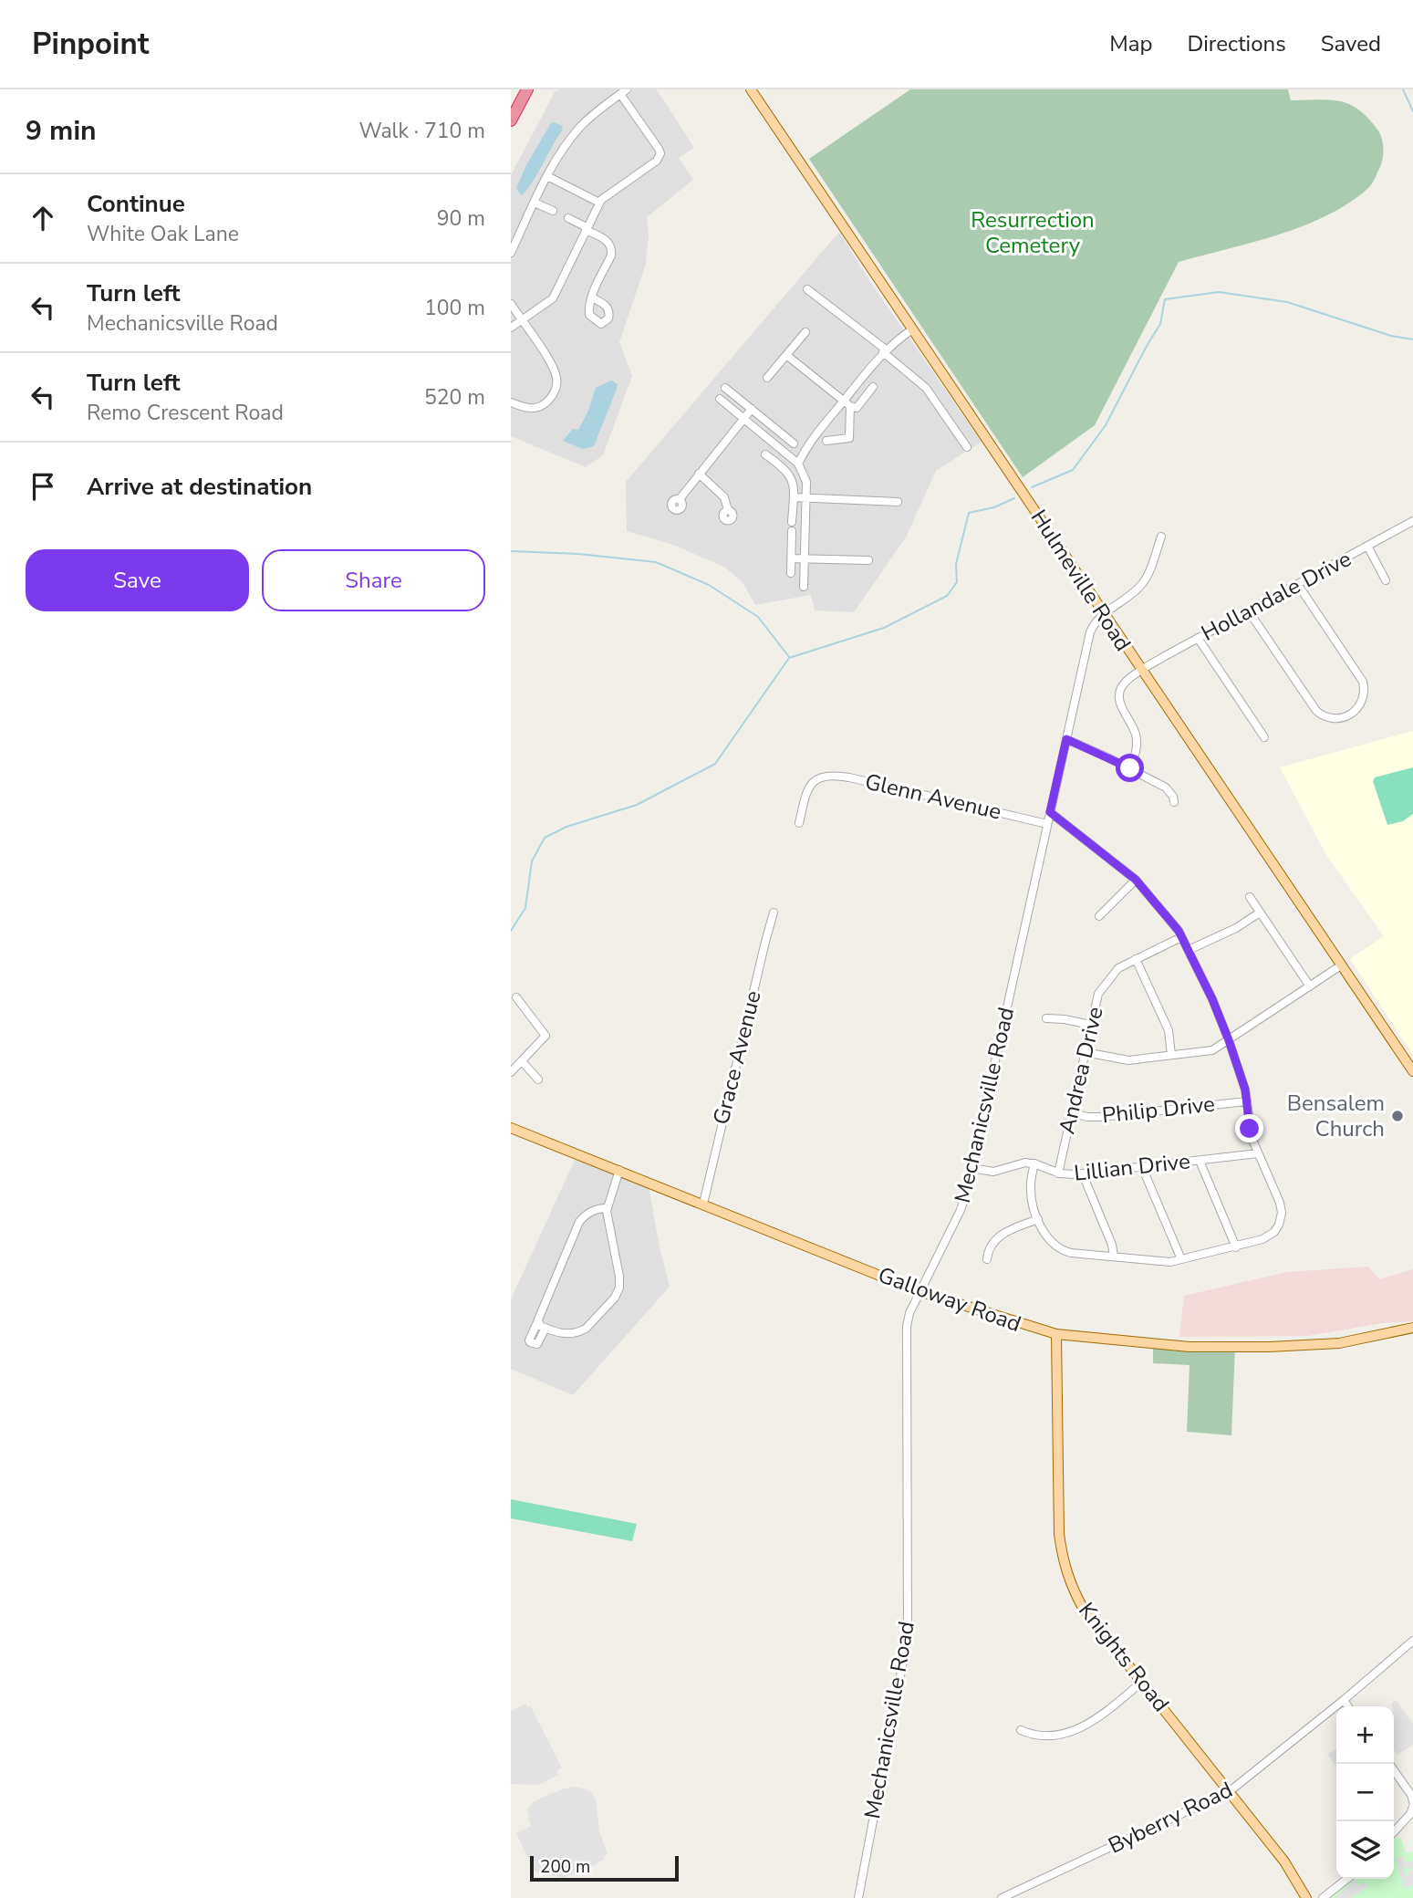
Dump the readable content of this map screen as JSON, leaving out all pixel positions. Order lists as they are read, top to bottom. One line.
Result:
{"streets":{"main road":["Hulmeville Road","Galloway Road","Knights Road"],"street":["Hollandale Drive","Glenn Avenue","Grace Avenue","Andrea Drive","Mechanicsville Road","Philip Drive","Lillian Drive","Byberry Road"]},"crossings":[["Hulmeville Road","Hollandale Drive"],["Hulmeville Road","Mechanicsville Road"],["Glenn Avenue","Mechanicsville Road"],["Grace Avenue","Galloway Road"],["Andrea Drive","Philip Drive"],["Andrea Drive","Lillian Drive"],["Mechanicsville Road","Galloway Road"],["Galloway Road","Knights Road"],["Knights Road","Byberry Road"]],"parks":["Resurrection Cemetery"],"places":["Bensalem Church"],"scale_bar":"200 m","page":{"header":"Pinpoint","nav":["Map","Directions","Saved"],"heading":["9 min","Walk · 710 m"],"list":[["Continue","White Oak Lane","90 m"],["Turn left","Mechanicsville Road","100 m"],["Turn left","Remo Crescent Road","520 m"],"Arrive at destination"],"buttons":["Save","Share"],"map_buttons":["+","−"],"scale":"200 m"}}
